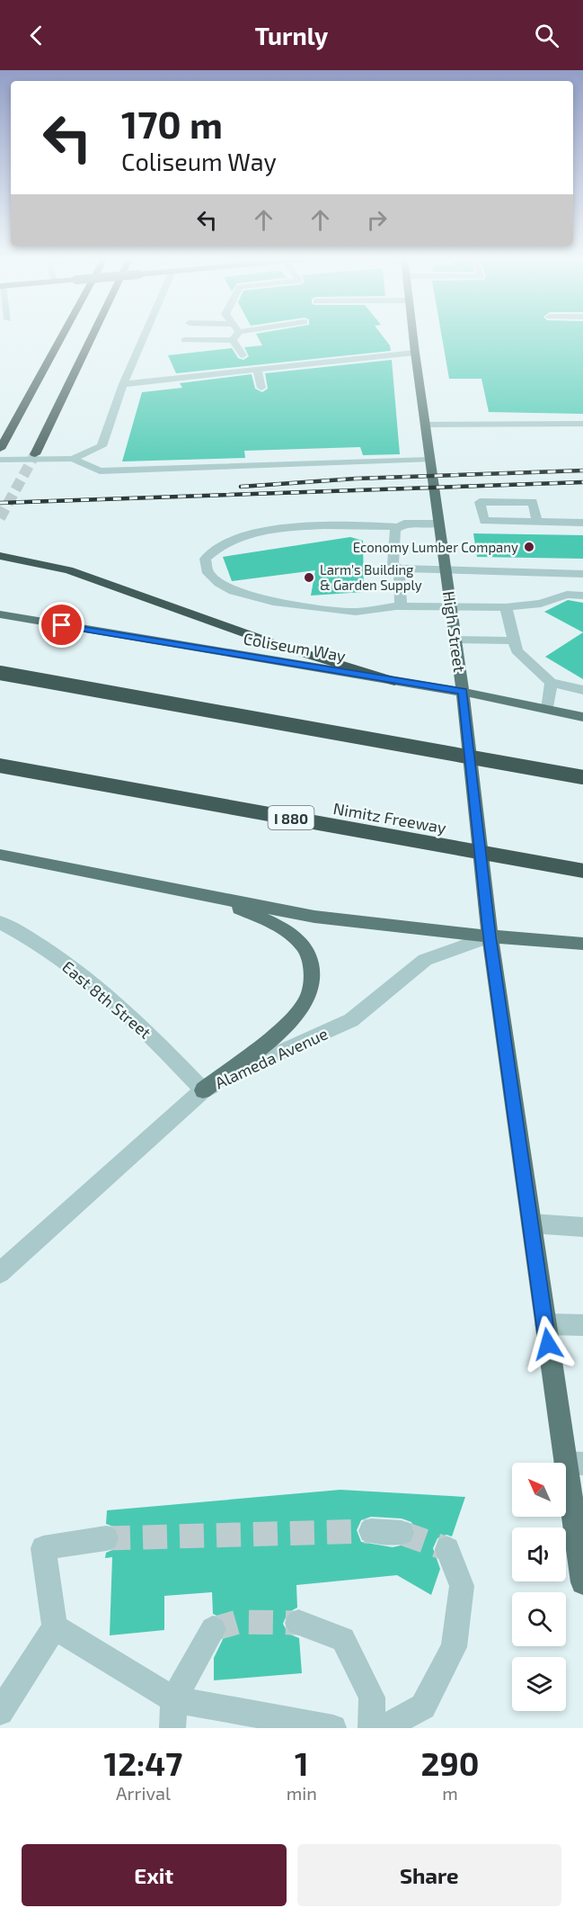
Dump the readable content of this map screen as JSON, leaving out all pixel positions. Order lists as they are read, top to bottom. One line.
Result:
{"streets":{"highway":["I 880","Nimitz Freeway"],"main road":["High Street","Coliseum Way"],"street":["East 8th Street","Alameda Avenue"]},"crossings":[["High Street","Coliseum Way"],["High Street","Alameda Avenue"],["East 8th Street","Alameda Avenue"]],"places":["Economy Lumber Company","Larm's Building & Garden Supply"],"north":"top left","page":{"header":"Turnly","turn":["170 m","Coliseum Way"],"eta":["12:47","Arrival","1","min","290","m"],"buttons":["Exit","Share"]}}
